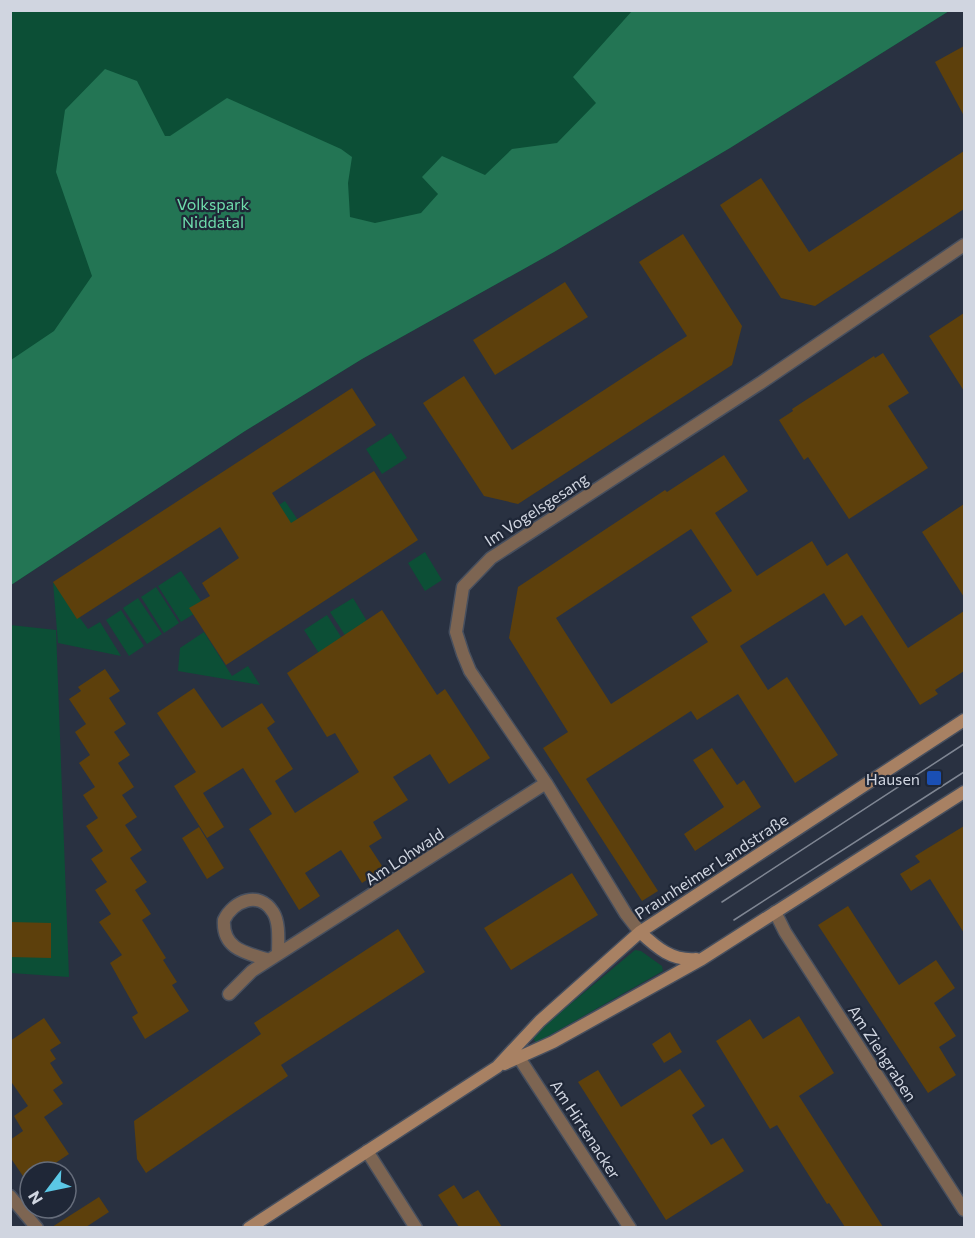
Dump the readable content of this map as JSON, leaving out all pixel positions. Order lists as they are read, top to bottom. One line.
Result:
{"streets":{"main road":["Praunheimer Landstraße"],"street":["Im Vogelsgesang","Am Lohwald","Am Ziehgraben","Am Hirtenacker"]},"crossings":[["Im Vogelsgesang","Am Lohwald"],["Im Vogelsgesang","Praunheimer Landstraße"],["Praunheimer Landstraße","Am Ziehgraben"],["Praunheimer Landstraße","Am Hirtenacker"]],"parks":["Volkspark Niddatal"],"places":{"transit":["Hausen"]},"north":"bottom left"}
